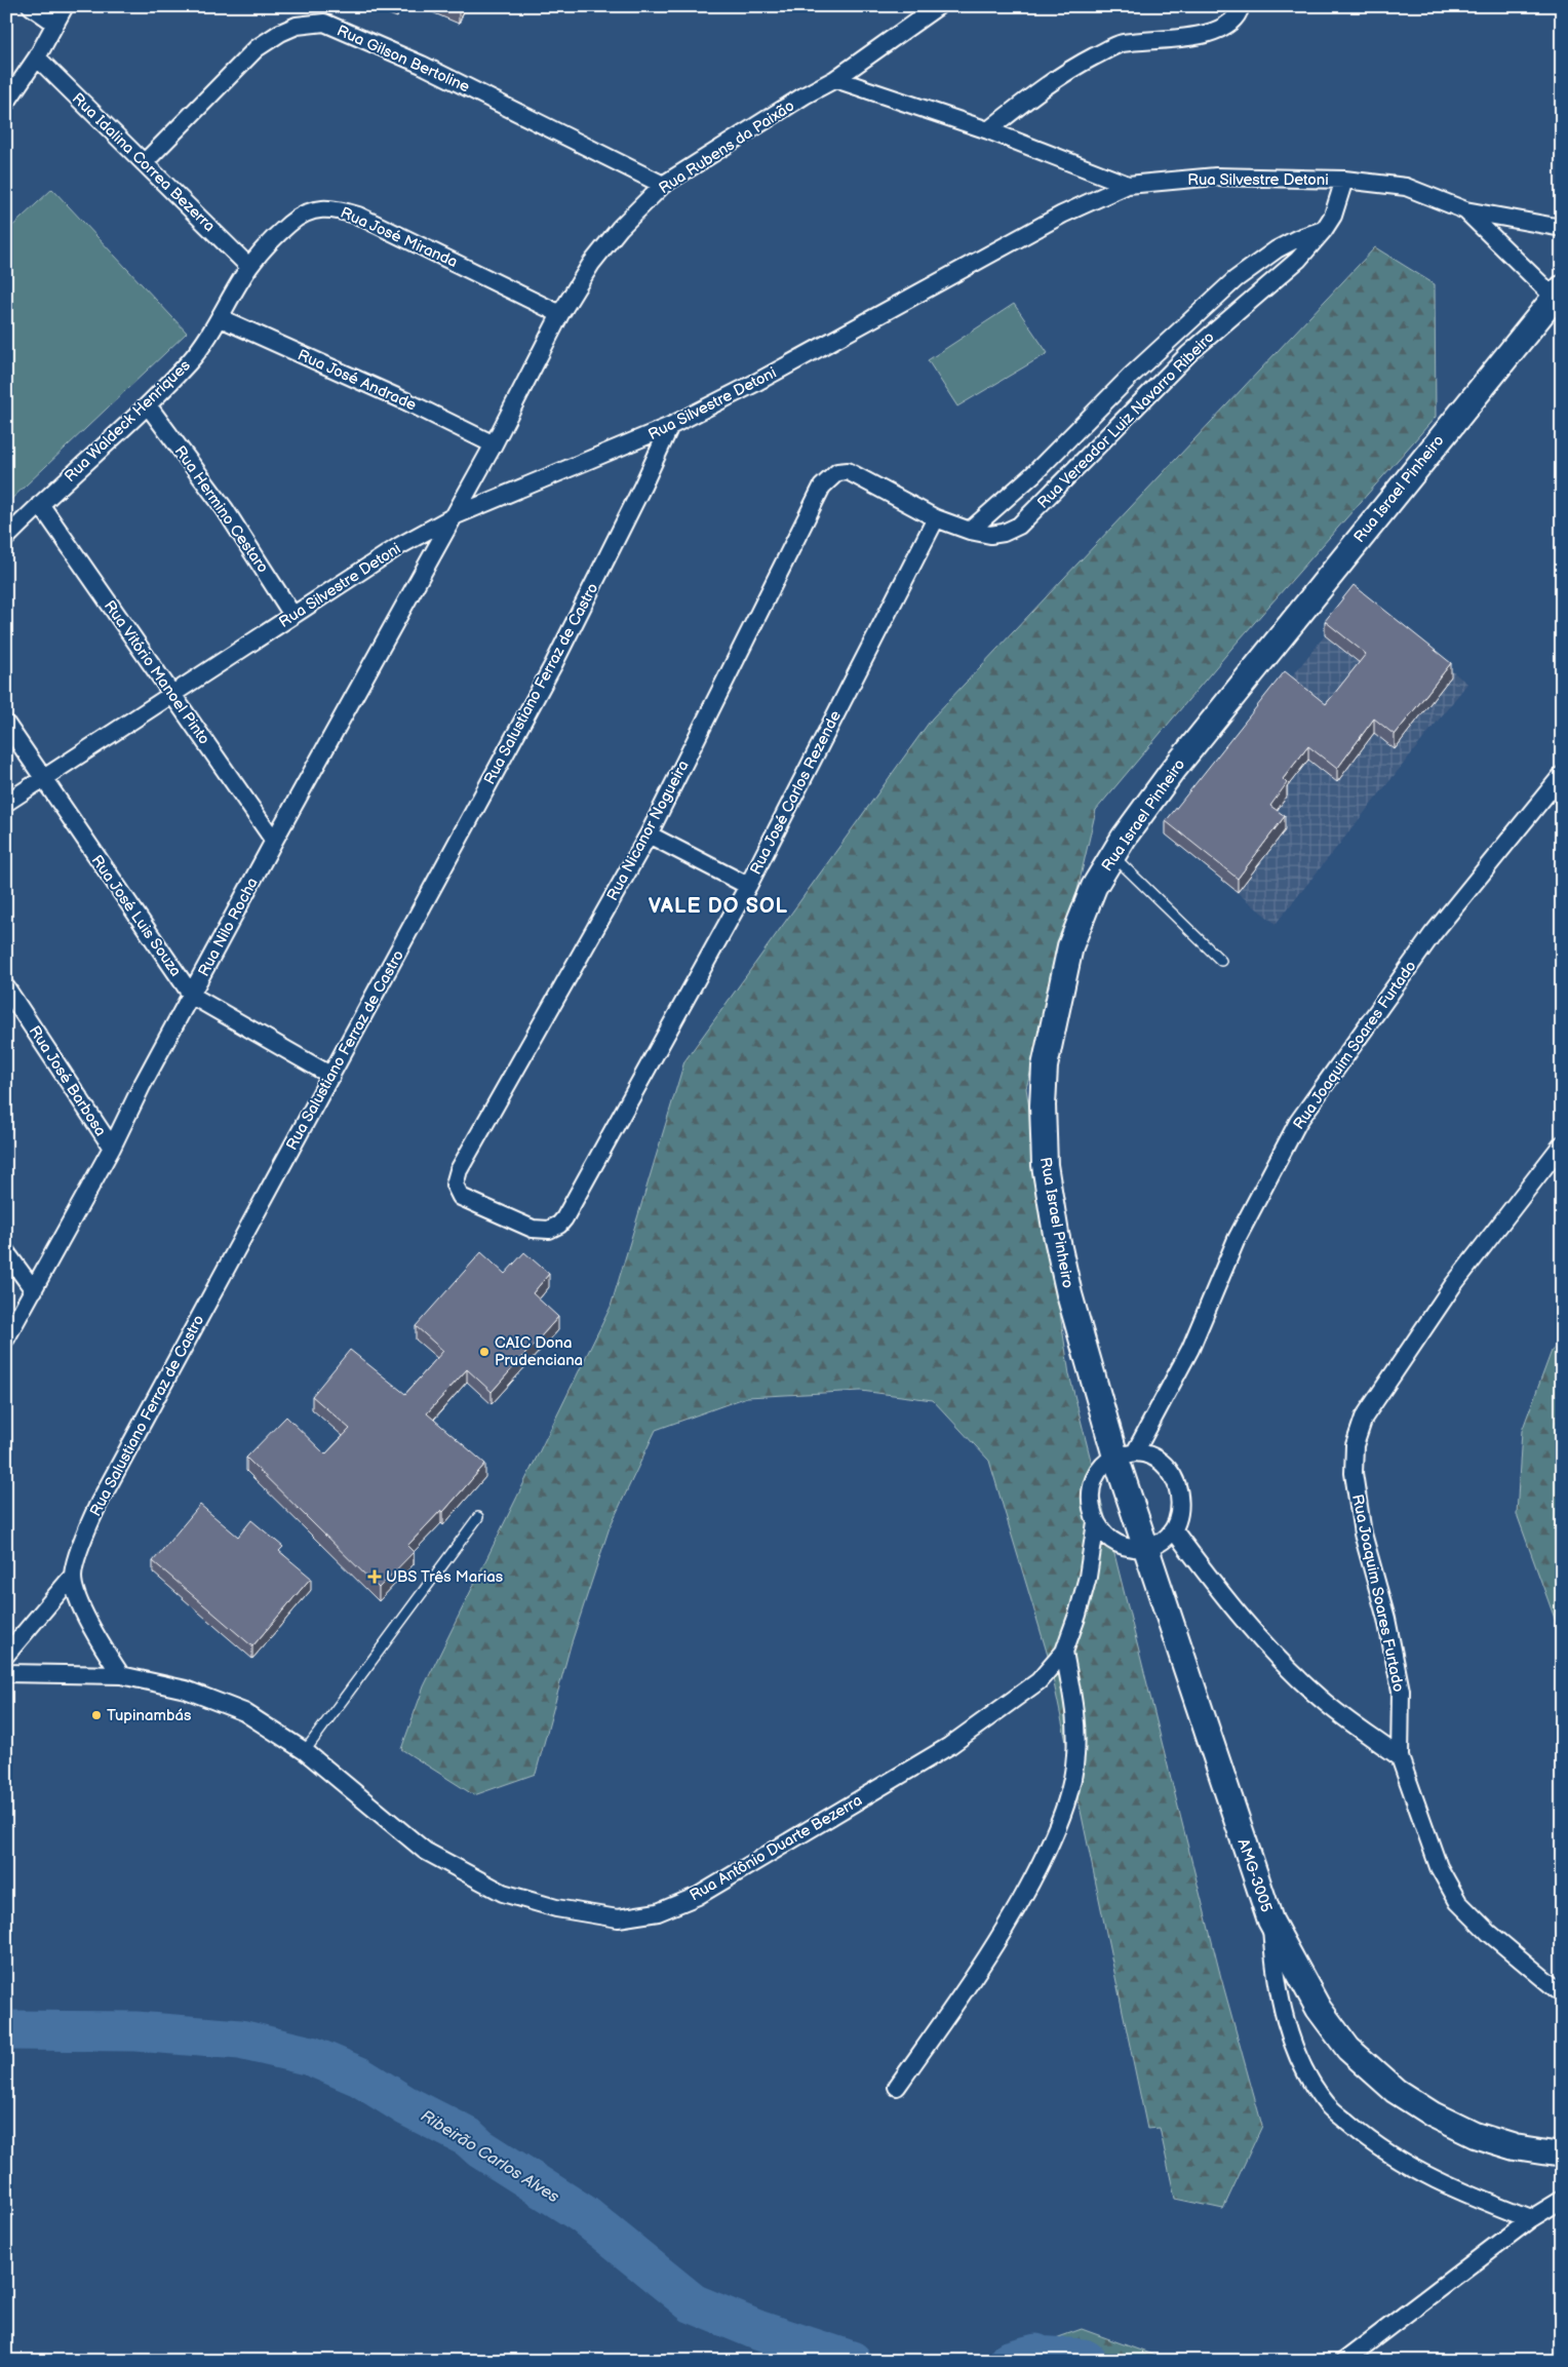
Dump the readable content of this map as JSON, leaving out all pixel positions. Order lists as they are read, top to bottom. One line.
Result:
{"streets":{"main road":["Rua Israel Pinheiro","AMG-3005"],"street":["Rua Gilson Bertoline","Rua Rubens da Paixão","Rua Idalina Correa Bezerra","Rua Silvestre Detoni","Rua José Miranda","Rua José Andrade","Rua Vereador Luiz Navarro Ribeiro","Rua Waldeck Henriques","Rua Hermino Cestaro","Rua Vitório Manoel Pinto","Rua Salustiano Ferraz de Castro","Rua José Carlos Rezende","Rua Nicanor Nogueira","Rua José Luis Souza","Rua Nilo Rocha","Rua Joaquim Soares Furtado","Rua José Barbosa","Rua Antônio Duarte Bezerra"]},"crossings":[["Rua Gilson Bertoline","Rua Rubens da Paixão"],["Rua Gilson Bertoline","Rua Idalina Correa Bezerra"],["Rua Rubens da Paixão","Rua Silvestre Detoni"],["Rua Rubens da Paixão","Rua José Miranda"],["Rua Rubens da Paixão","Rua José Andrade"],["Rua Rubens da Paixão","Rua Nilo Rocha"],["Rua Idalina Correa Bezerra","Rua José Miranda"],["Rua Idalina Correa Bezerra","Rua Waldeck Henriques"],["Rua Silvestre Detoni","Rua Vereador Luiz Navarro Ribeiro"],["Rua Silvestre Detoni","Rua Israel Pinheiro"],["Rua Silvestre Detoni","Rua Hermino Cestaro"],["Rua Silvestre Detoni","Rua Vitório Manoel Pinto"],["Rua Silvestre Detoni","Rua Salustiano Ferraz de Castro"],["Rua Silvestre Detoni","Rua José Luis Souza"],["Rua Silvestre Detoni","Rua Nilo Rocha"],["Rua José Miranda","Rua Waldeck Henriques"],["Rua José Andrade","Rua Waldeck Henriques"],["Rua Vereador Luiz Navarro Ribeiro","Rua José Carlos Rezende"],["Rua Vereador Luiz Navarro Ribeiro","Rua Nicanor Nogueira"],["Rua Waldeck Henriques","Rua Hermino Cestaro"],["Rua Waldeck Henriques","Rua Vitório Manoel Pinto"],["Rua Israel Pinheiro","Rua Joaquim Soares Furtado"],["Rua Israel Pinheiro","AMG-3005"],["Rua Vitório Manoel Pinto","Rua Nilo Rocha"],["Rua Salustiano Ferraz de Castro","Rua José Luis Souza"],["Rua José Carlos Rezende","Rua Nicanor Nogueira"],["Rua José Luis Souza","Rua Nilo Rocha"],["Rua Nilo Rocha","Rua José Barbosa"],["Rua Joaquim Soares Furtado","Rua Antônio Duarte Bezerra"],["Rua Joaquim Soares Furtado","AMG-3005"]],"districts":["VALE DO SOL"],"water":["Ribeirão Carlos Alves"],"places":{"other":["CAIC Dona Prudenciana","Tupinambás"],"health":["UBS Três Marias"]}}
